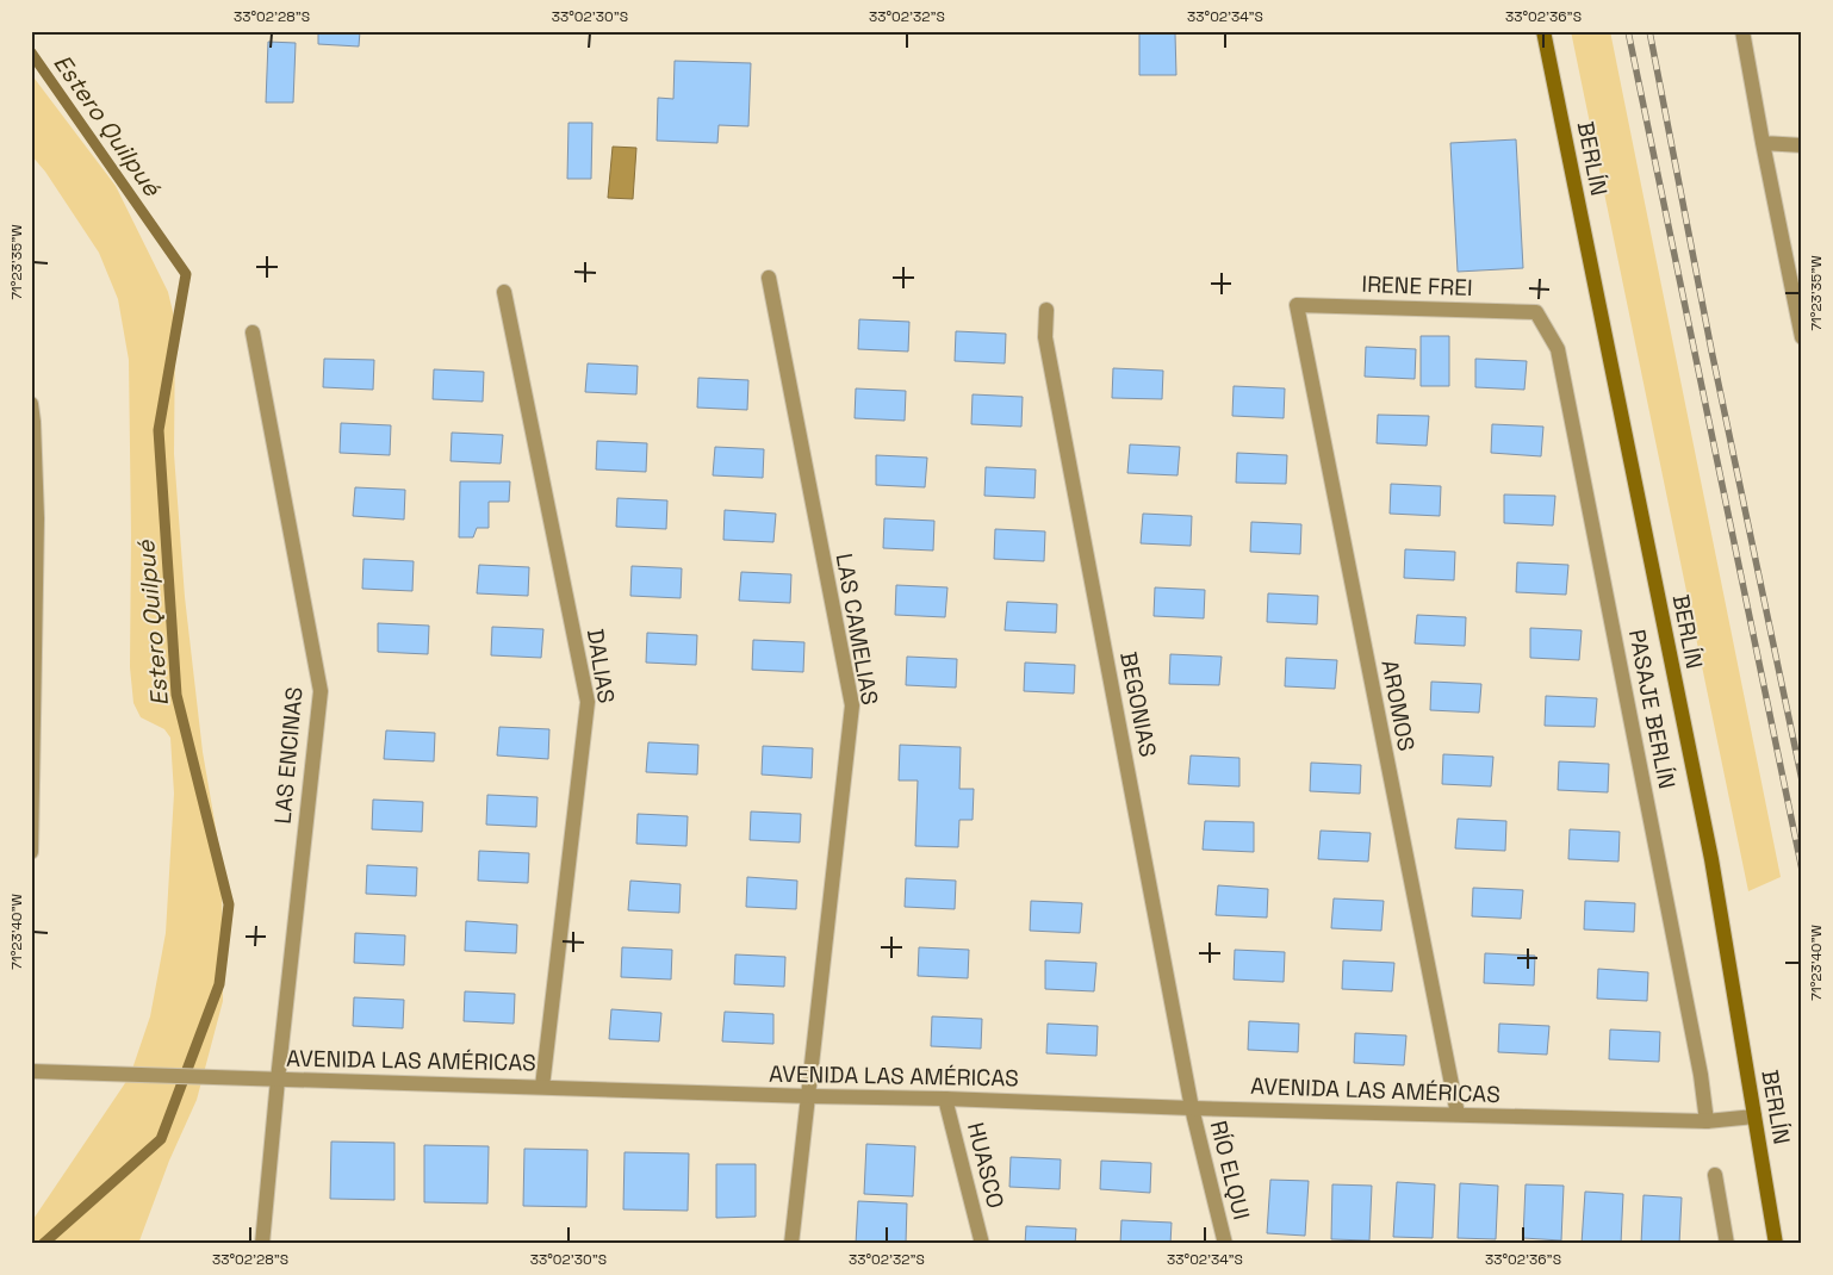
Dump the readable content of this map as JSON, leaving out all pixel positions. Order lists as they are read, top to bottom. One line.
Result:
{"streets":{"main road":["BERLÍN"],"street":["IRENE FREI","LAS CAMELIAS","DALIAS","BEGONIAS","AROMOS","PASAJE BERLÍN","LAS ENCINAS","AVENIDA LAS AMÉRICAS","HUASCO","RÍO ELQUI"]},"crossings":[["BERLÍN","AVENIDA LAS AMÉRICAS"],["IRENE FREI","AROMOS"],["IRENE FREI","PASAJE BERLÍN"],["LAS CAMELIAS","AVENIDA LAS AMÉRICAS"],["DALIAS","AVENIDA LAS AMÉRICAS"],["BEGONIAS","AVENIDA LAS AMÉRICAS"],["BEGONIAS","RÍO ELQUI"],["AROMOS","AVENIDA LAS AMÉRICAS"],["PASAJE BERLÍN","AVENIDA LAS AMÉRICAS"],["LAS ENCINAS","AVENIDA LAS AMÉRICAS"],["AVENIDA LAS AMÉRICAS","HUASCO"],["AVENIDA LAS AMÉRICAS","RÍO ELQUI"]],"water":["Estero Quilpué"],"coordinates":["33°02'28\"S","33°02'30\"S","33°02'32\"S","33°02'34\"S","33°02'36\"S","71°23'35\"W","71°23'40\"W"]}
